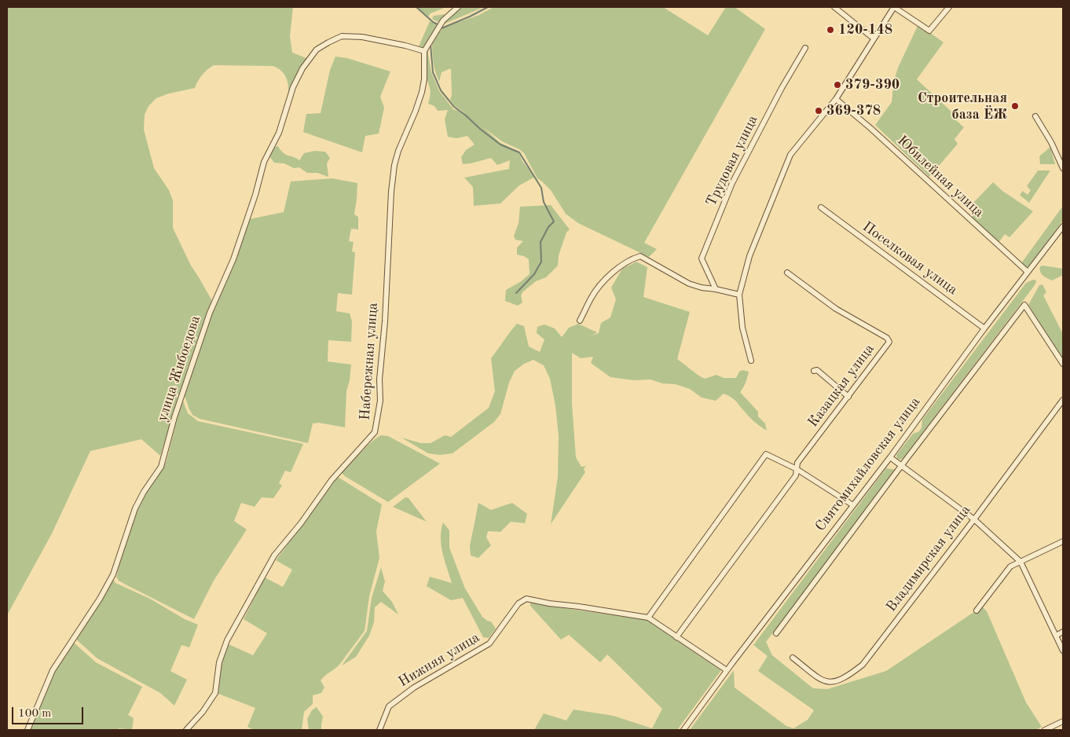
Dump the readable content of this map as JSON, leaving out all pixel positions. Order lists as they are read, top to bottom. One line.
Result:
{"streets":{"street":["Трудовая улица","Юбилейная улица","Поселковая улица","Набережная улица","улица Жибоедова","Казацкая улица","Святомихайловская улица","Владимирская улица","Нижняя улица"]},"crossings":[["Юбилейная улица","Святомихайловская улица"],["Поселковая улица","Святомихайловская улица"],["Набережная улица","улица Жибоедова"]],"places":["120-148","379-390","Строительная база ЁЖ","369-378"],"scale_bar":"100 m"}
